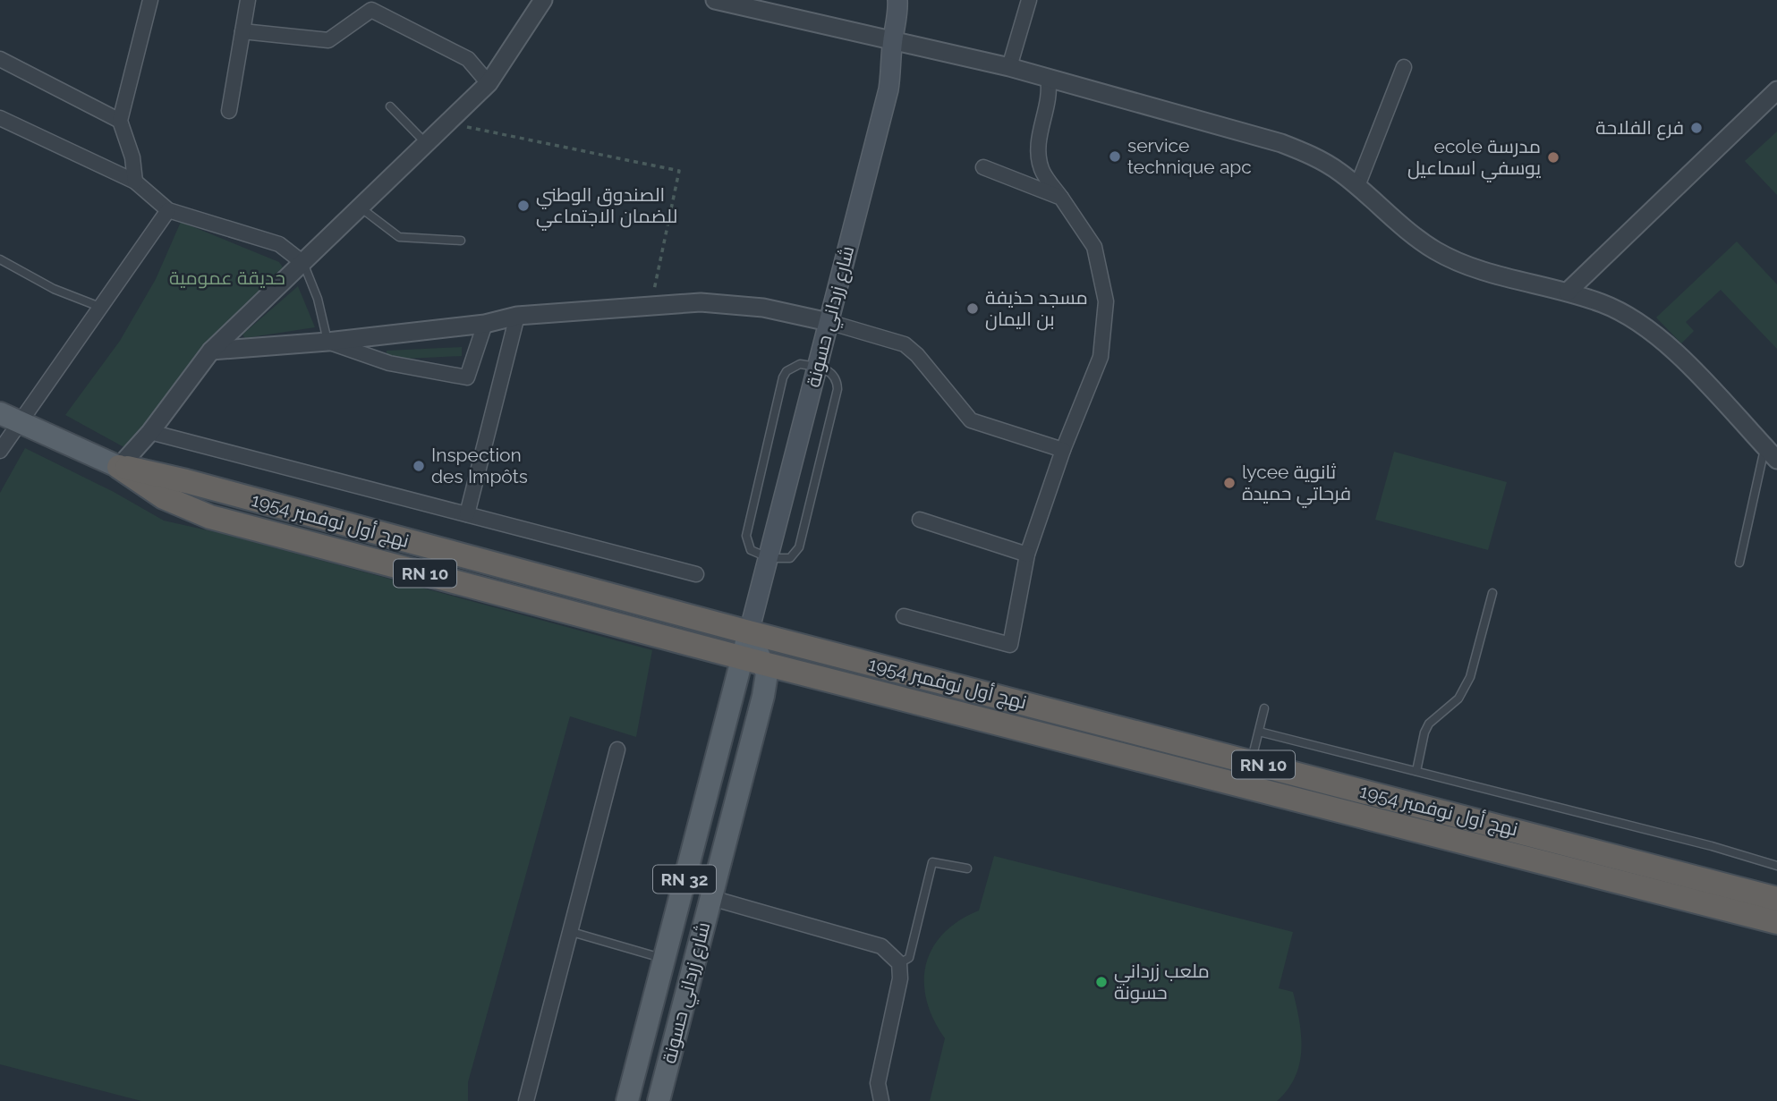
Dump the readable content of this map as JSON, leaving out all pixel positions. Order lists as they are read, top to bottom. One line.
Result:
{"streets":{"highway":["نهج أول نوفمبر 1954","RN 10"],"main road":["شارع زرداني حسونة","RN 32"]},"crossings":[["شارع زرداني حسونة","نهج أول نوفمبر 1954"],["شارع زرداني حسونة","RN 10"],["نهج أول نوفمبر 1954","RN 10"]],"parks":["حديقة عمومية"],"places":["فرع الفلاحة","service technique apc","ecole مدرسة يوسفي اسماعيل","الصندوق الوطني للضمان الاجتماعي","مسجد حذيفة بن اليمان","Inspection des Impôts","lycee ثانوية فرحاتي حميدة","ملعب زرداني حسونة"]}
